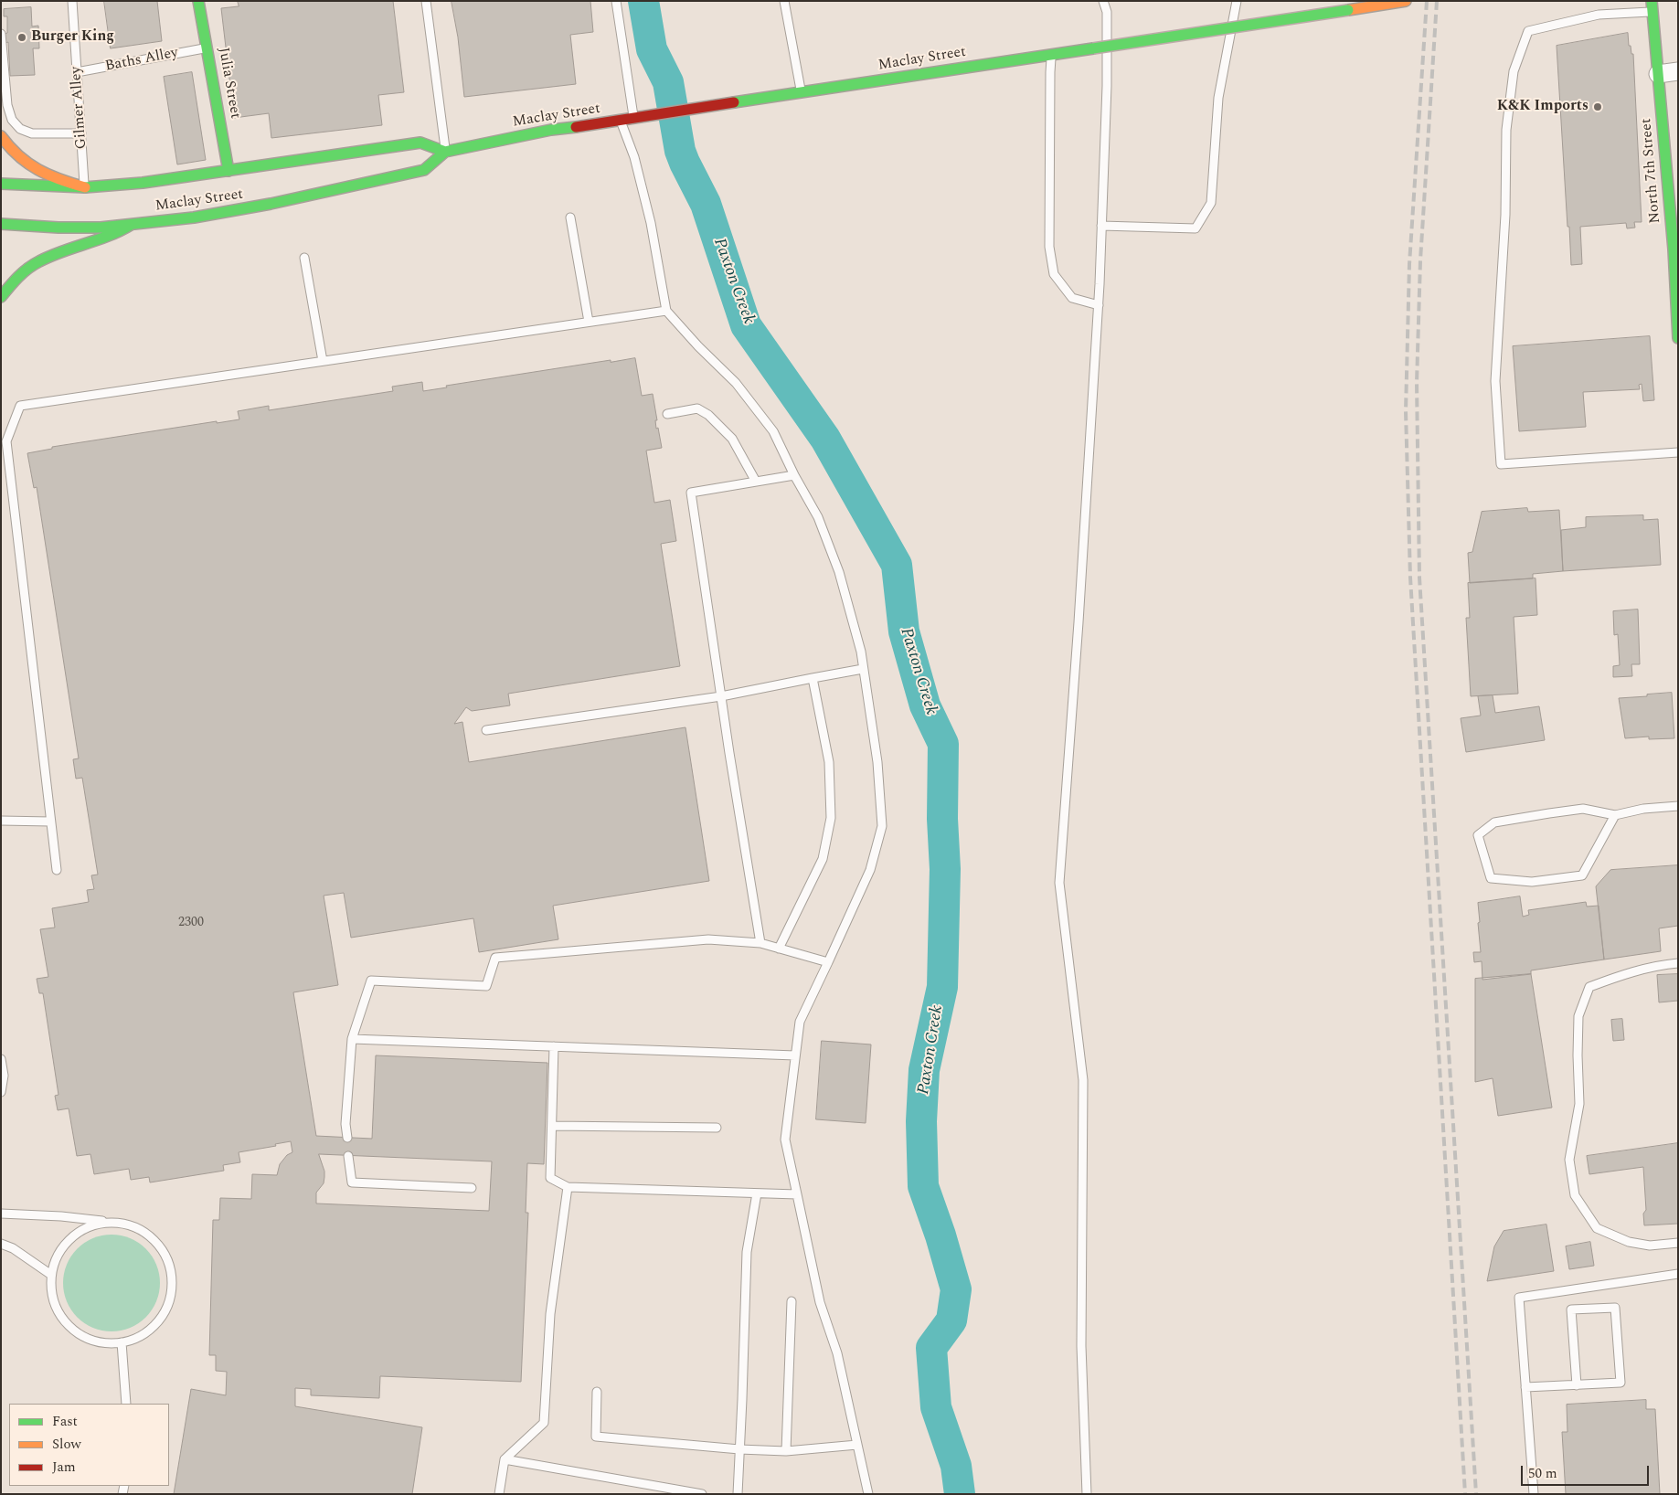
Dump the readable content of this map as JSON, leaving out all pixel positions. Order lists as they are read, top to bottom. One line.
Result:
{"streets":{"main road":["Maclay Street","Julia Street","North 7th Street"],"lane":["Baths Alley","Gilmer Alley"]},"crossings":[["Maclay Street","Julia Street"],["Maclay Street","Gilmer Alley"],["Baths Alley","Julia Street"],["Baths Alley","Gilmer Alley"]],"water":["Paxton Creek"],"places":["Burger King","K&K Imports"],"house_numbers":["2300"],"legend":["Fast","Slow","Jam"],"scale_bar":"50 m"}
